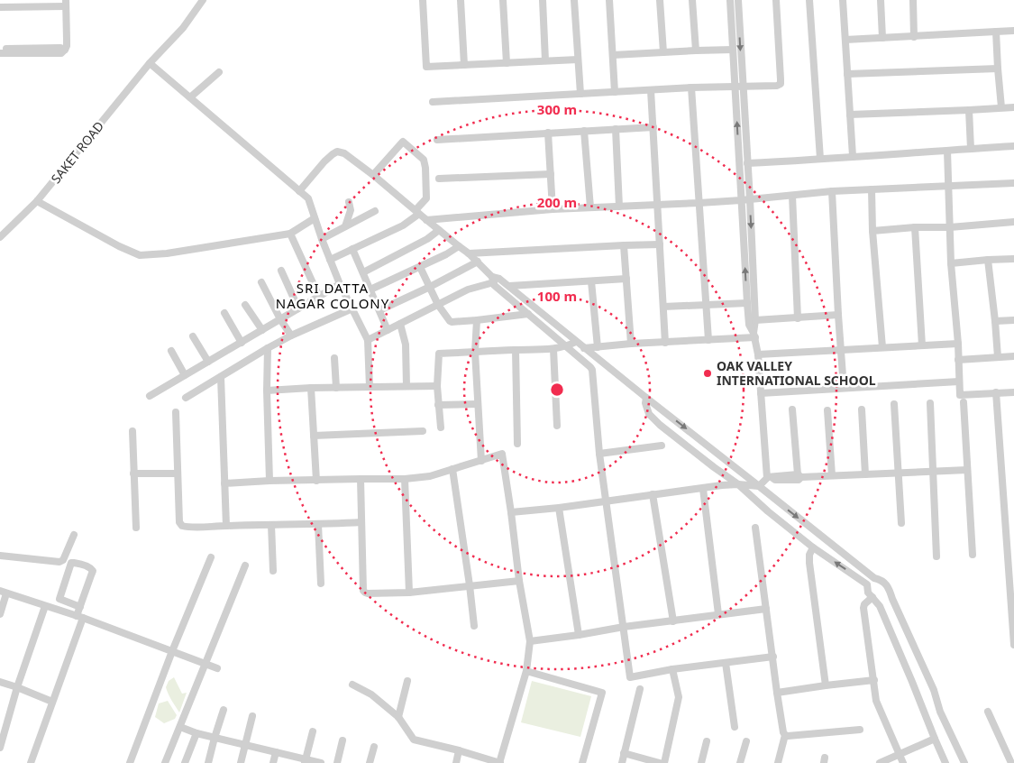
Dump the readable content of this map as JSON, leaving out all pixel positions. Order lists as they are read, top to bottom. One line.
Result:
{"streets":{"street":["SAKET ROAD"]},"districts":["SRI DATTA NAGAR COLONY"],"places":["OAK VALLEY INTERNATIONAL SCHOOL"],"rings":["300 m","200 m","100 m"]}
